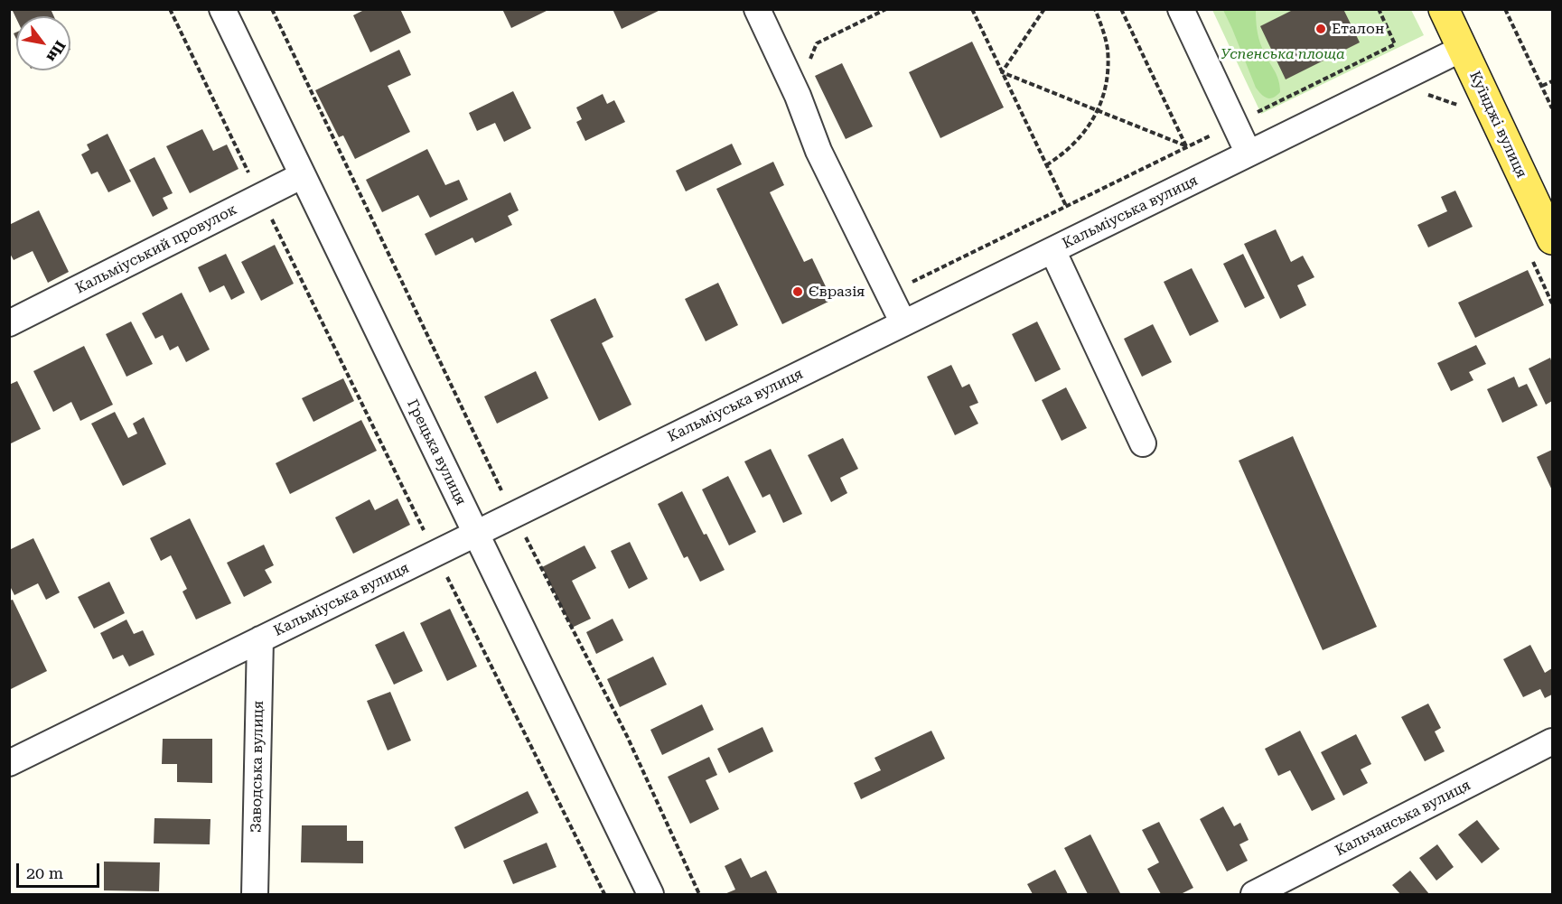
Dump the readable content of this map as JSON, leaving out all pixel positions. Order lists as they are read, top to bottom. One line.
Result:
{"streets":{"main road":["Куїнджі вулиця"],"street":["Кальміуська вулиця","Кальміуський провулок","Грецька вулиця","Заводська вулиця","Кальчанська вулиця"]},"crossings":[["Куїнджі вулиця","Кальміуська вулиця"],["Кальміуська вулиця","Грецька вулиця"],["Кальміуська вулиця","Заводська вулиця"],["Кальміуський провулок","Грецька вулиця"]],"parks":["Успенська площа"],"places":["Еталон","Євразія"],"scale_bar":"20 m","north":"bottom right"}
